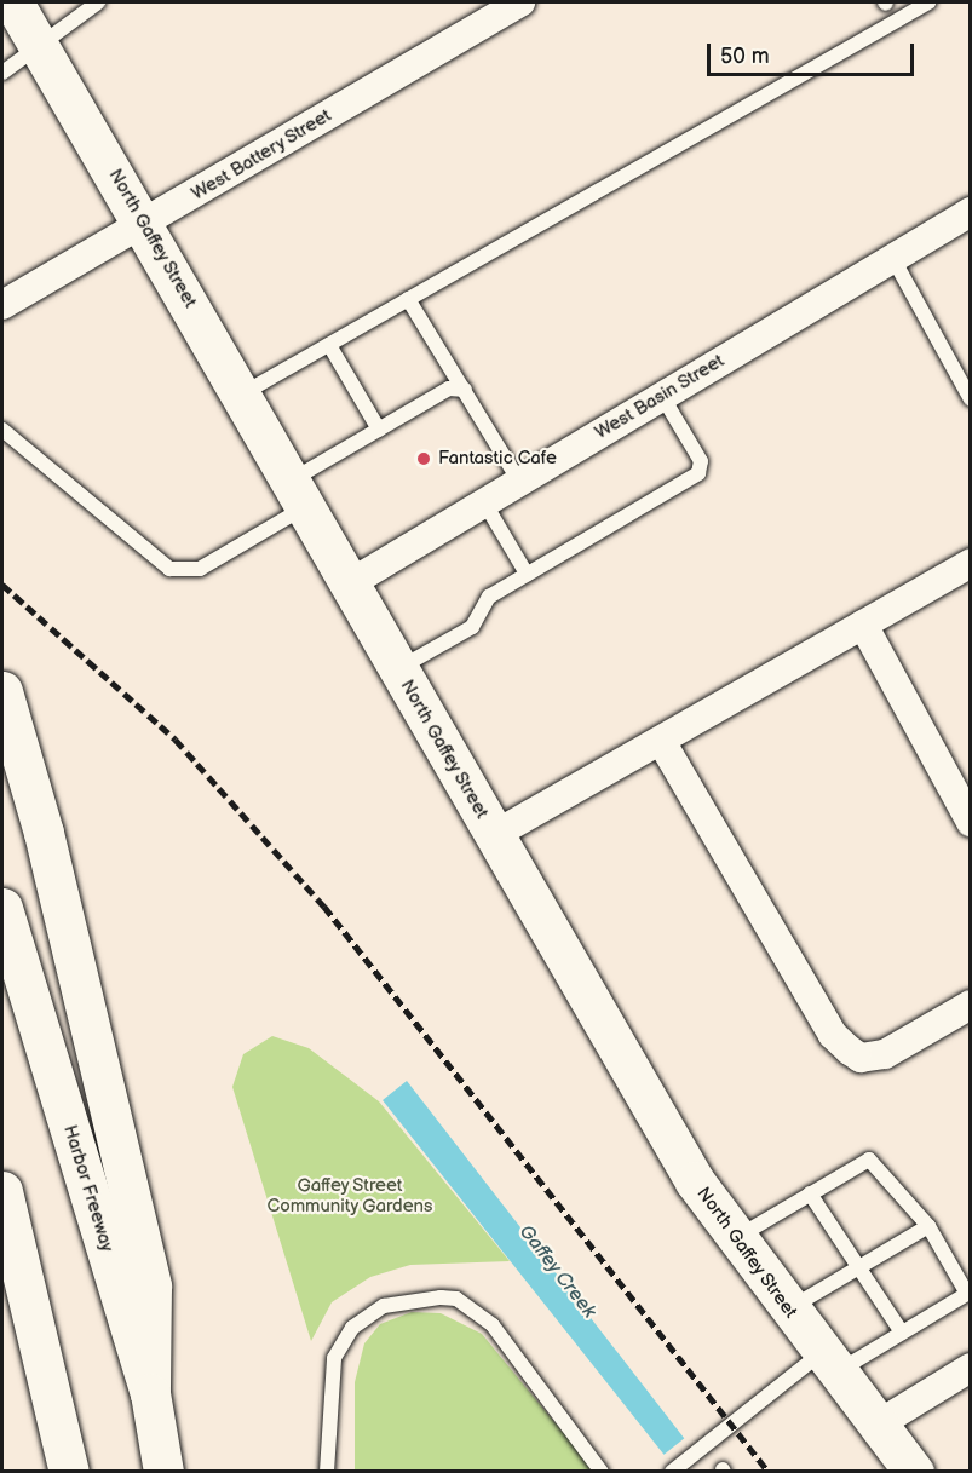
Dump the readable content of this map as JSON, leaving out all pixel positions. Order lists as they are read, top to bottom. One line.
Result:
{"streets":{"main road":["North Gaffey Street","Harbor Freeway"],"street":["West Battery Street","West Basin Street"]},"crossings":[["West Battery Street","North Gaffey Street"],["North Gaffey Street","West Basin Street"]],"water":["Gaffey Creek"],"parks":["Gaffey Street Community Gardens"],"places":["Fantastic Cafe"],"scale_bar":"50 m"}
